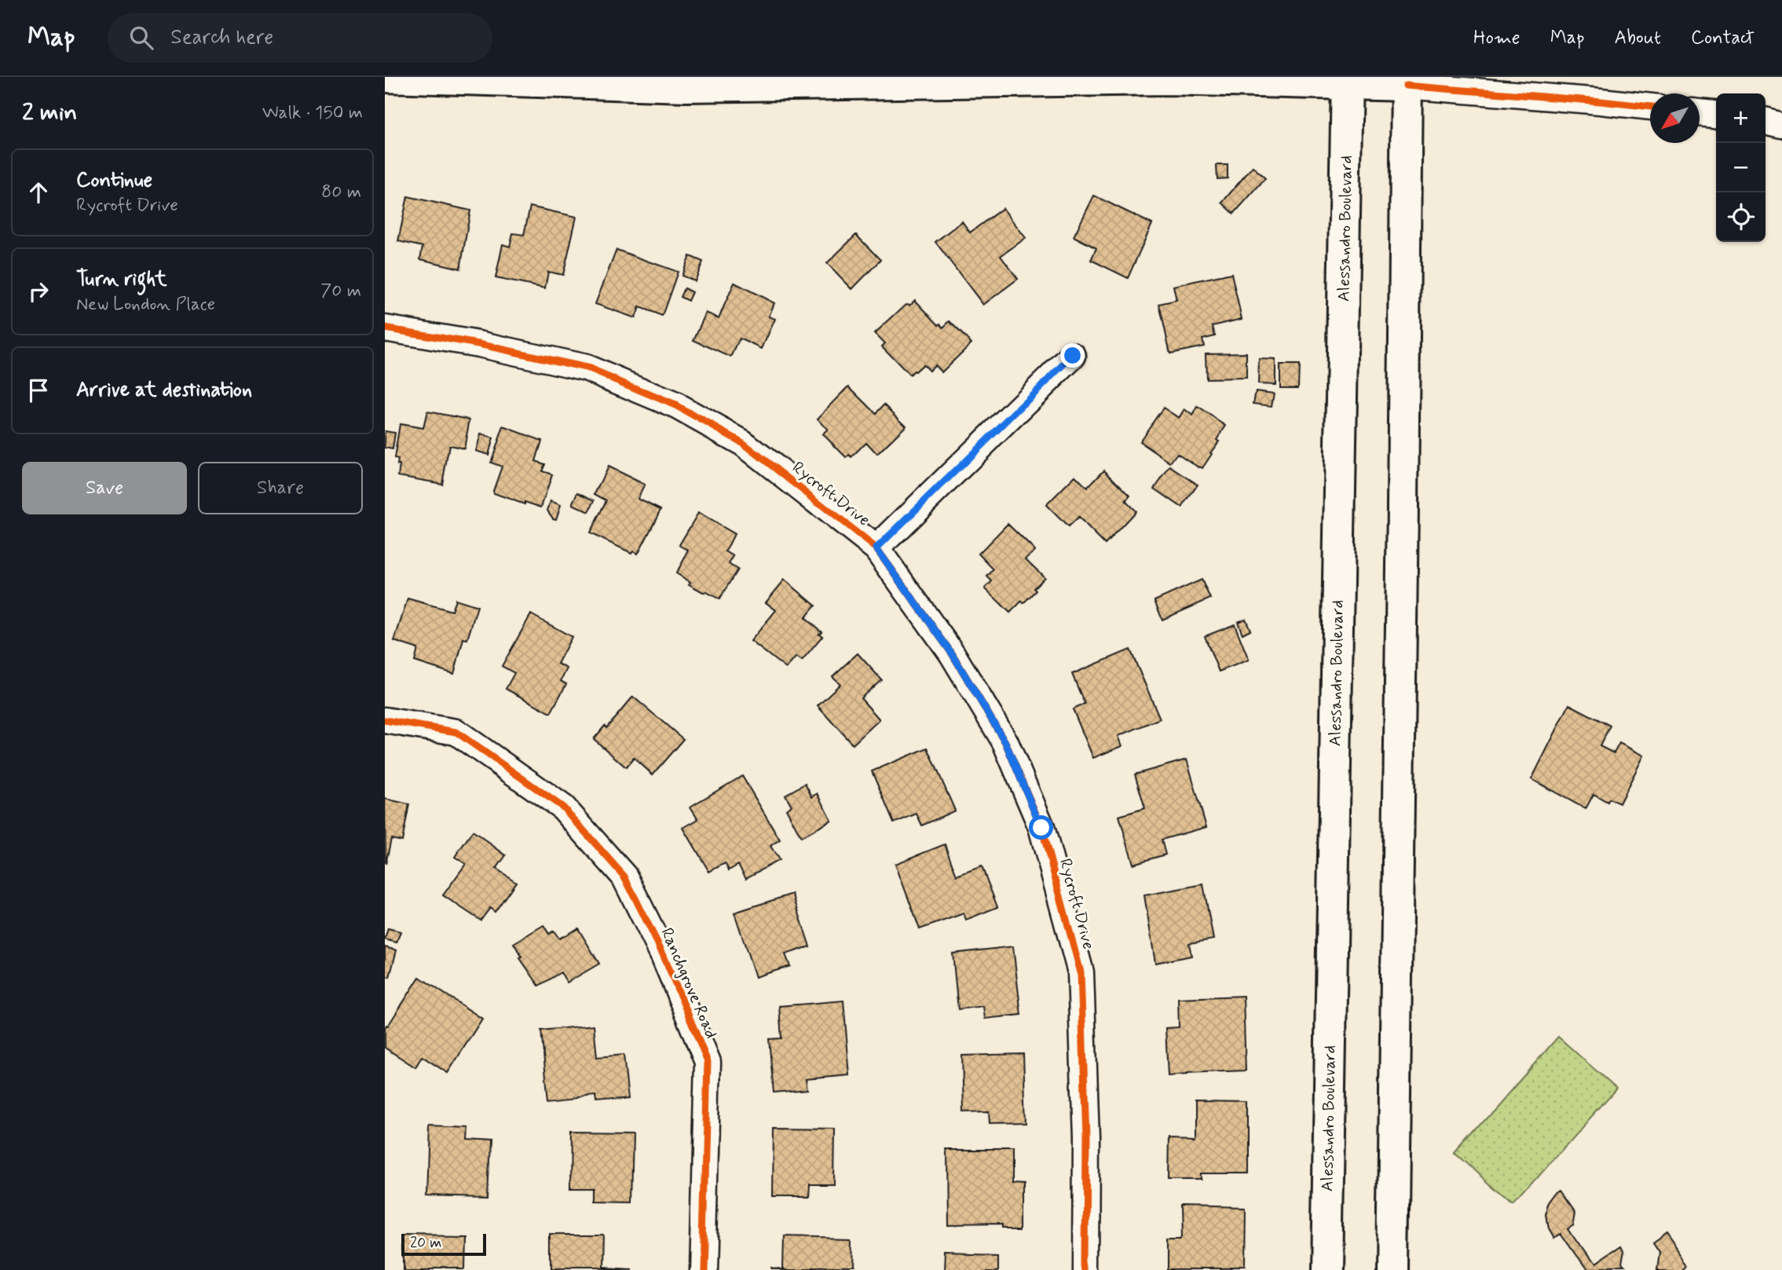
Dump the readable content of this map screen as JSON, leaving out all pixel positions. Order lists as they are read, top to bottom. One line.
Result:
{"streets":{"main road":["Alessandro Boulevard"],"street":["Rycroft Drive","Ranchgrove Road"]},"scale_bar":"20 m","north":"bottom left","page":{"header":"Map","search":"Search here","nav":["Home","Map","About","Contact"],"heading":["2 min","Walk · 150 m"],"map_buttons":["+","−"],"list":[["Continue","Rycroft Drive","80 m"],["Turn right","New London Place","70 m"],"Arrive at destination"],"buttons":["Save","Share"],"scale":"20 m"}}
